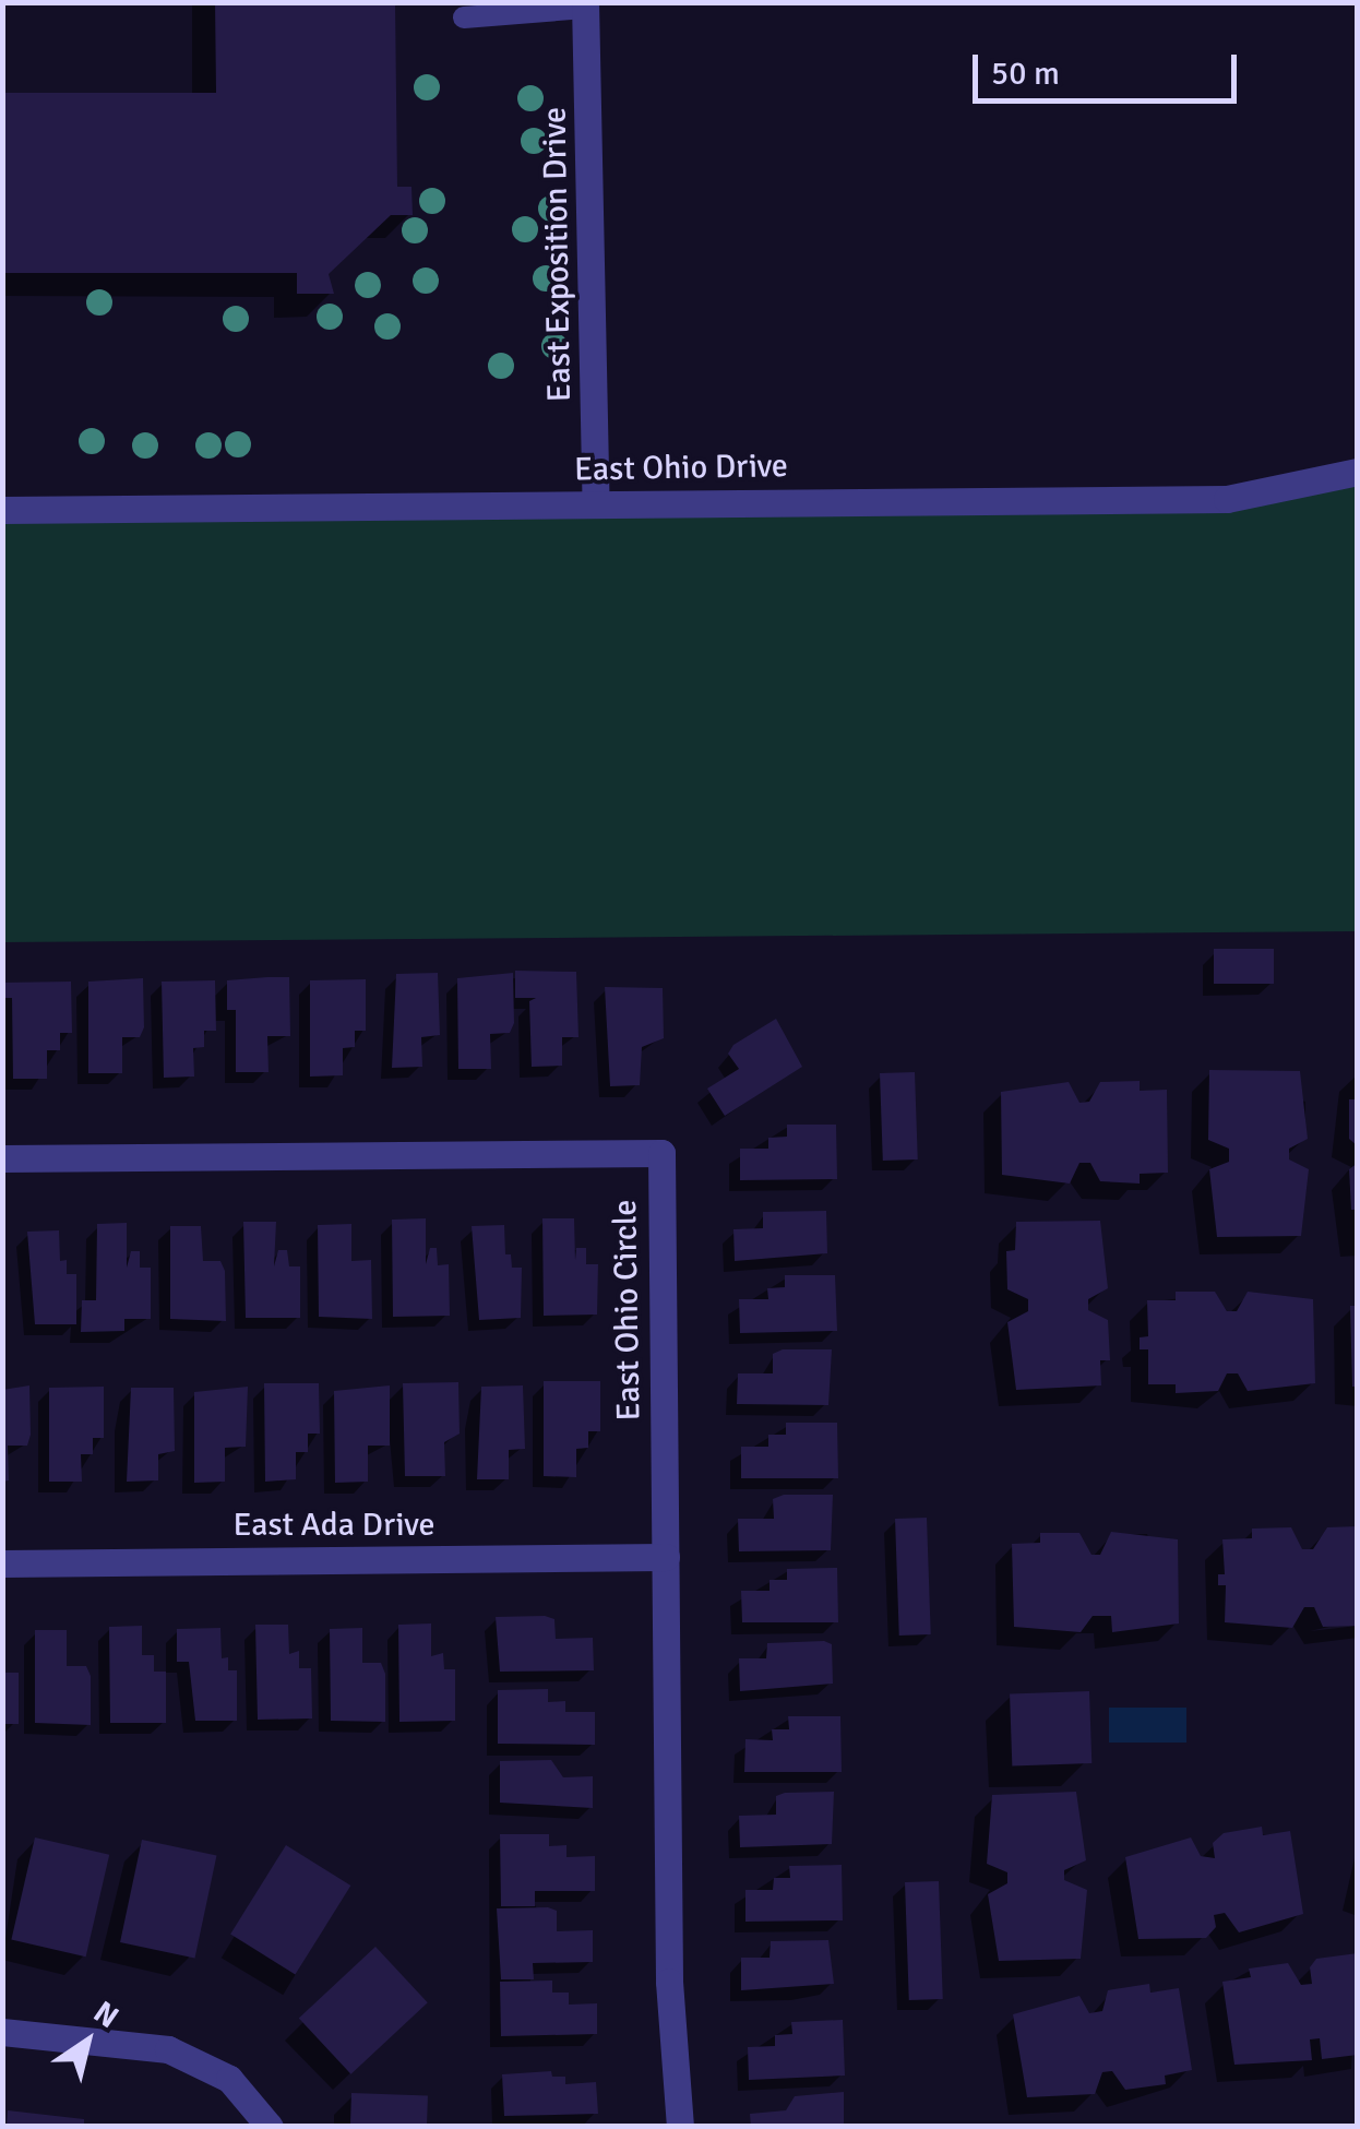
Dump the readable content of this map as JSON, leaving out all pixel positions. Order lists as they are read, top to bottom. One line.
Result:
{"streets":{"street":["East Exposition Drive","East Ohio Drive","East Ohio Circle","East Ada Drive"]},"crossings":[["East Exposition Drive","East Ohio Drive"],["East Ohio Circle","East Ada Drive"]],"scale_bar":"50 m","north":"top right"}
